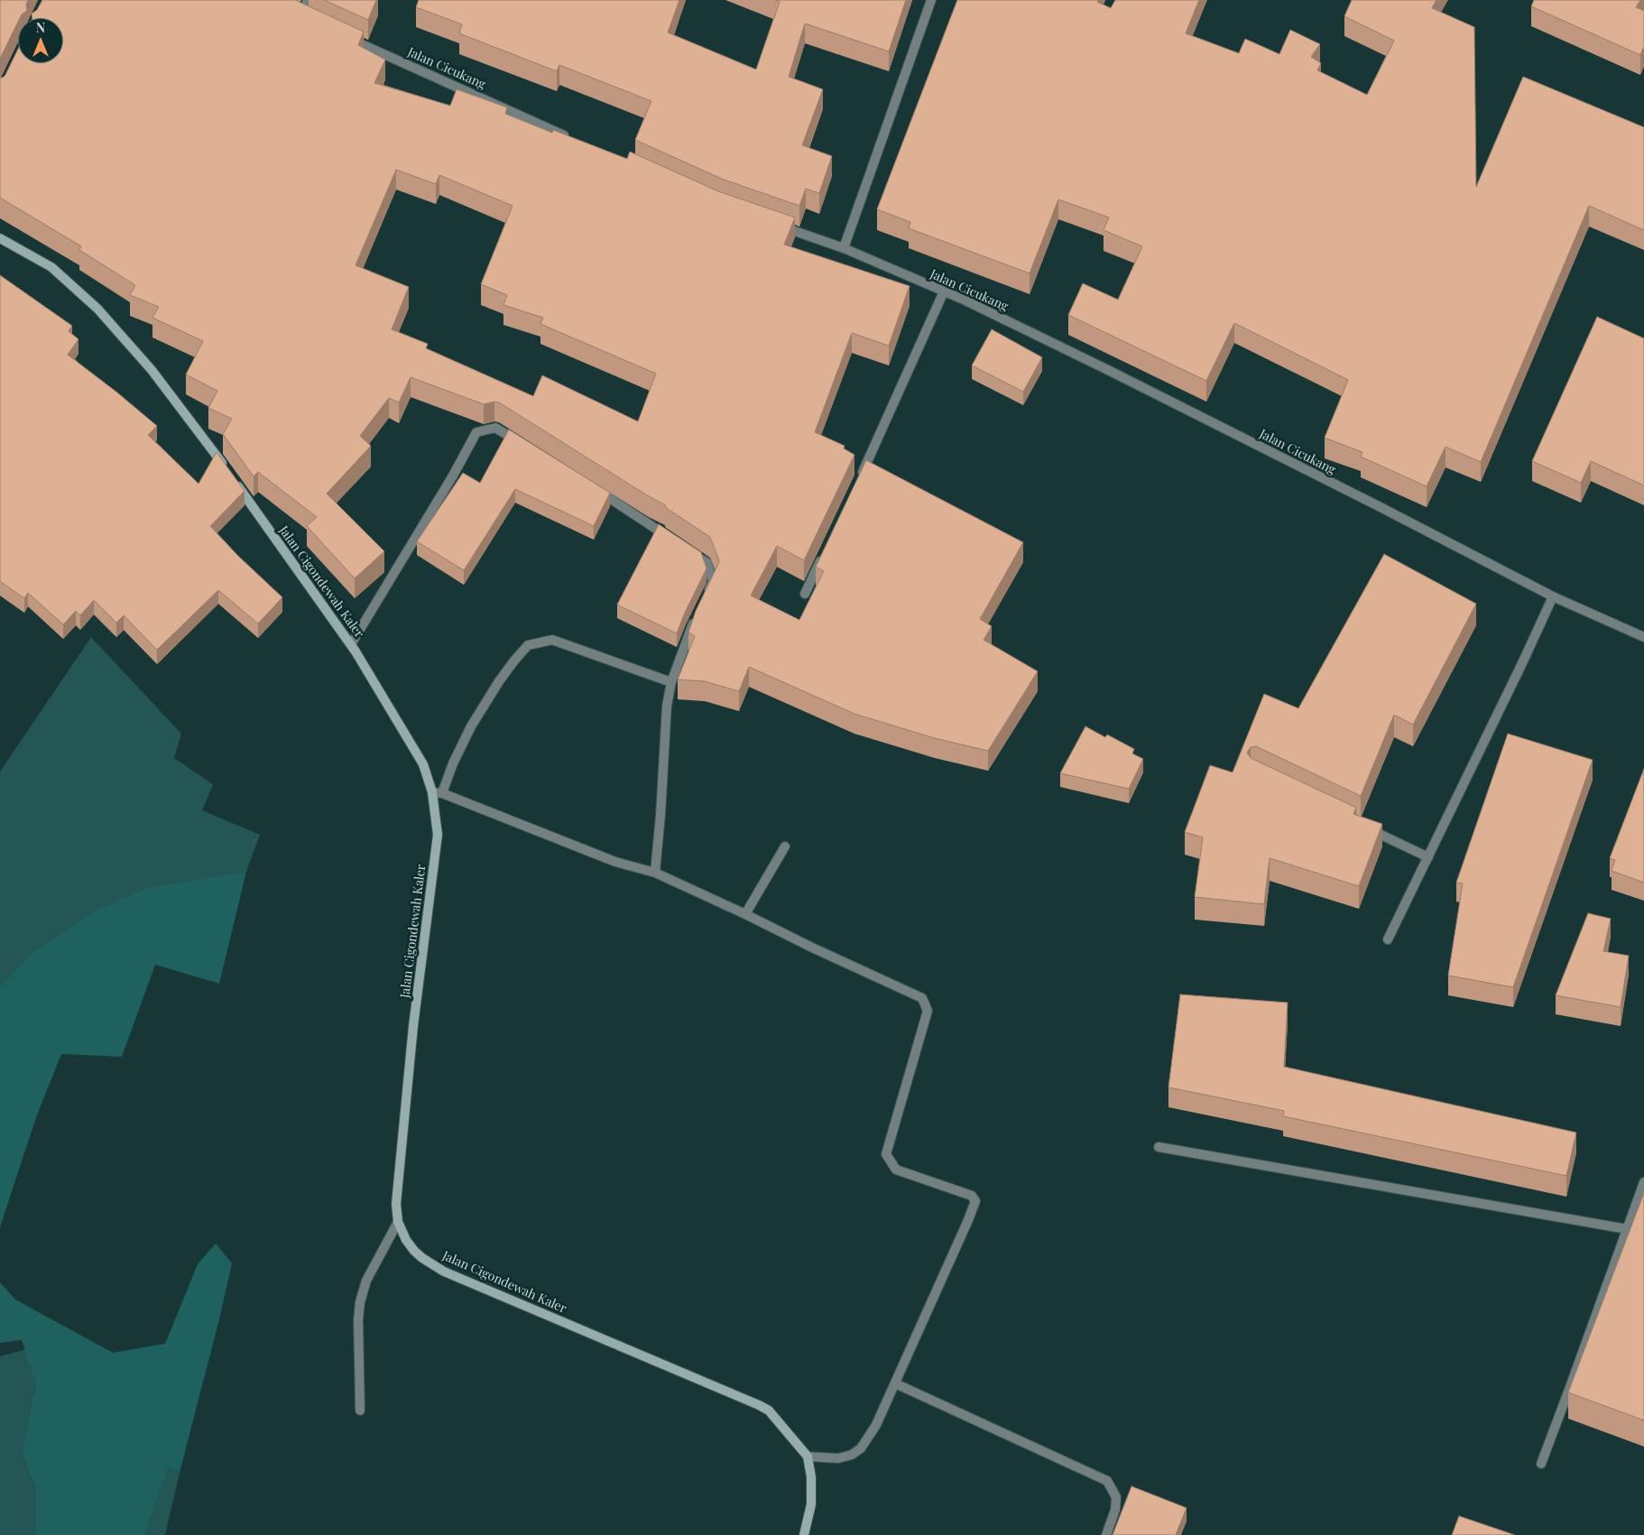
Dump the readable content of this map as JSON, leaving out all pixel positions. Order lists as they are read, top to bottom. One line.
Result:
{"streets":{"main road":["Jalan Cigondewah Kaler"],"street":["Jalan Cicukang"]},"north":"top"}
